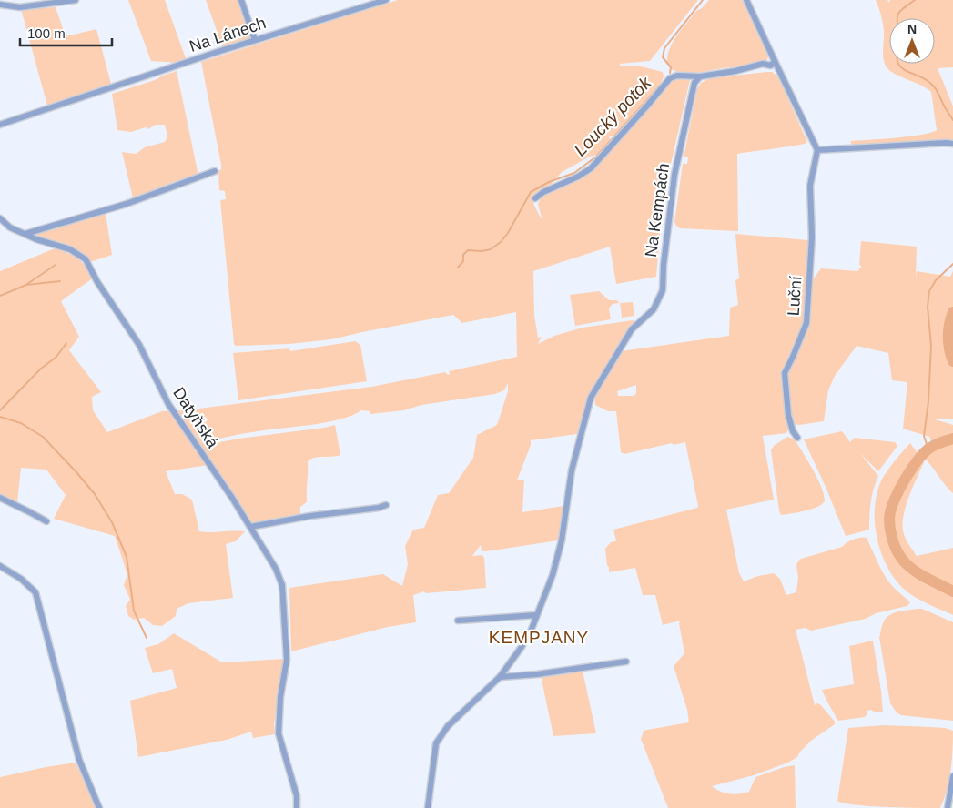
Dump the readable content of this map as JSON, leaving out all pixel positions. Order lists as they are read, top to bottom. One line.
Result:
{"streets":{"street":["Na Lánech","Na Kempách","Luční","Datyňská"]},"districts":["KEMPJANY"],"water":["Loucký potok"],"scale_bar":"100 m","north":"top"}
